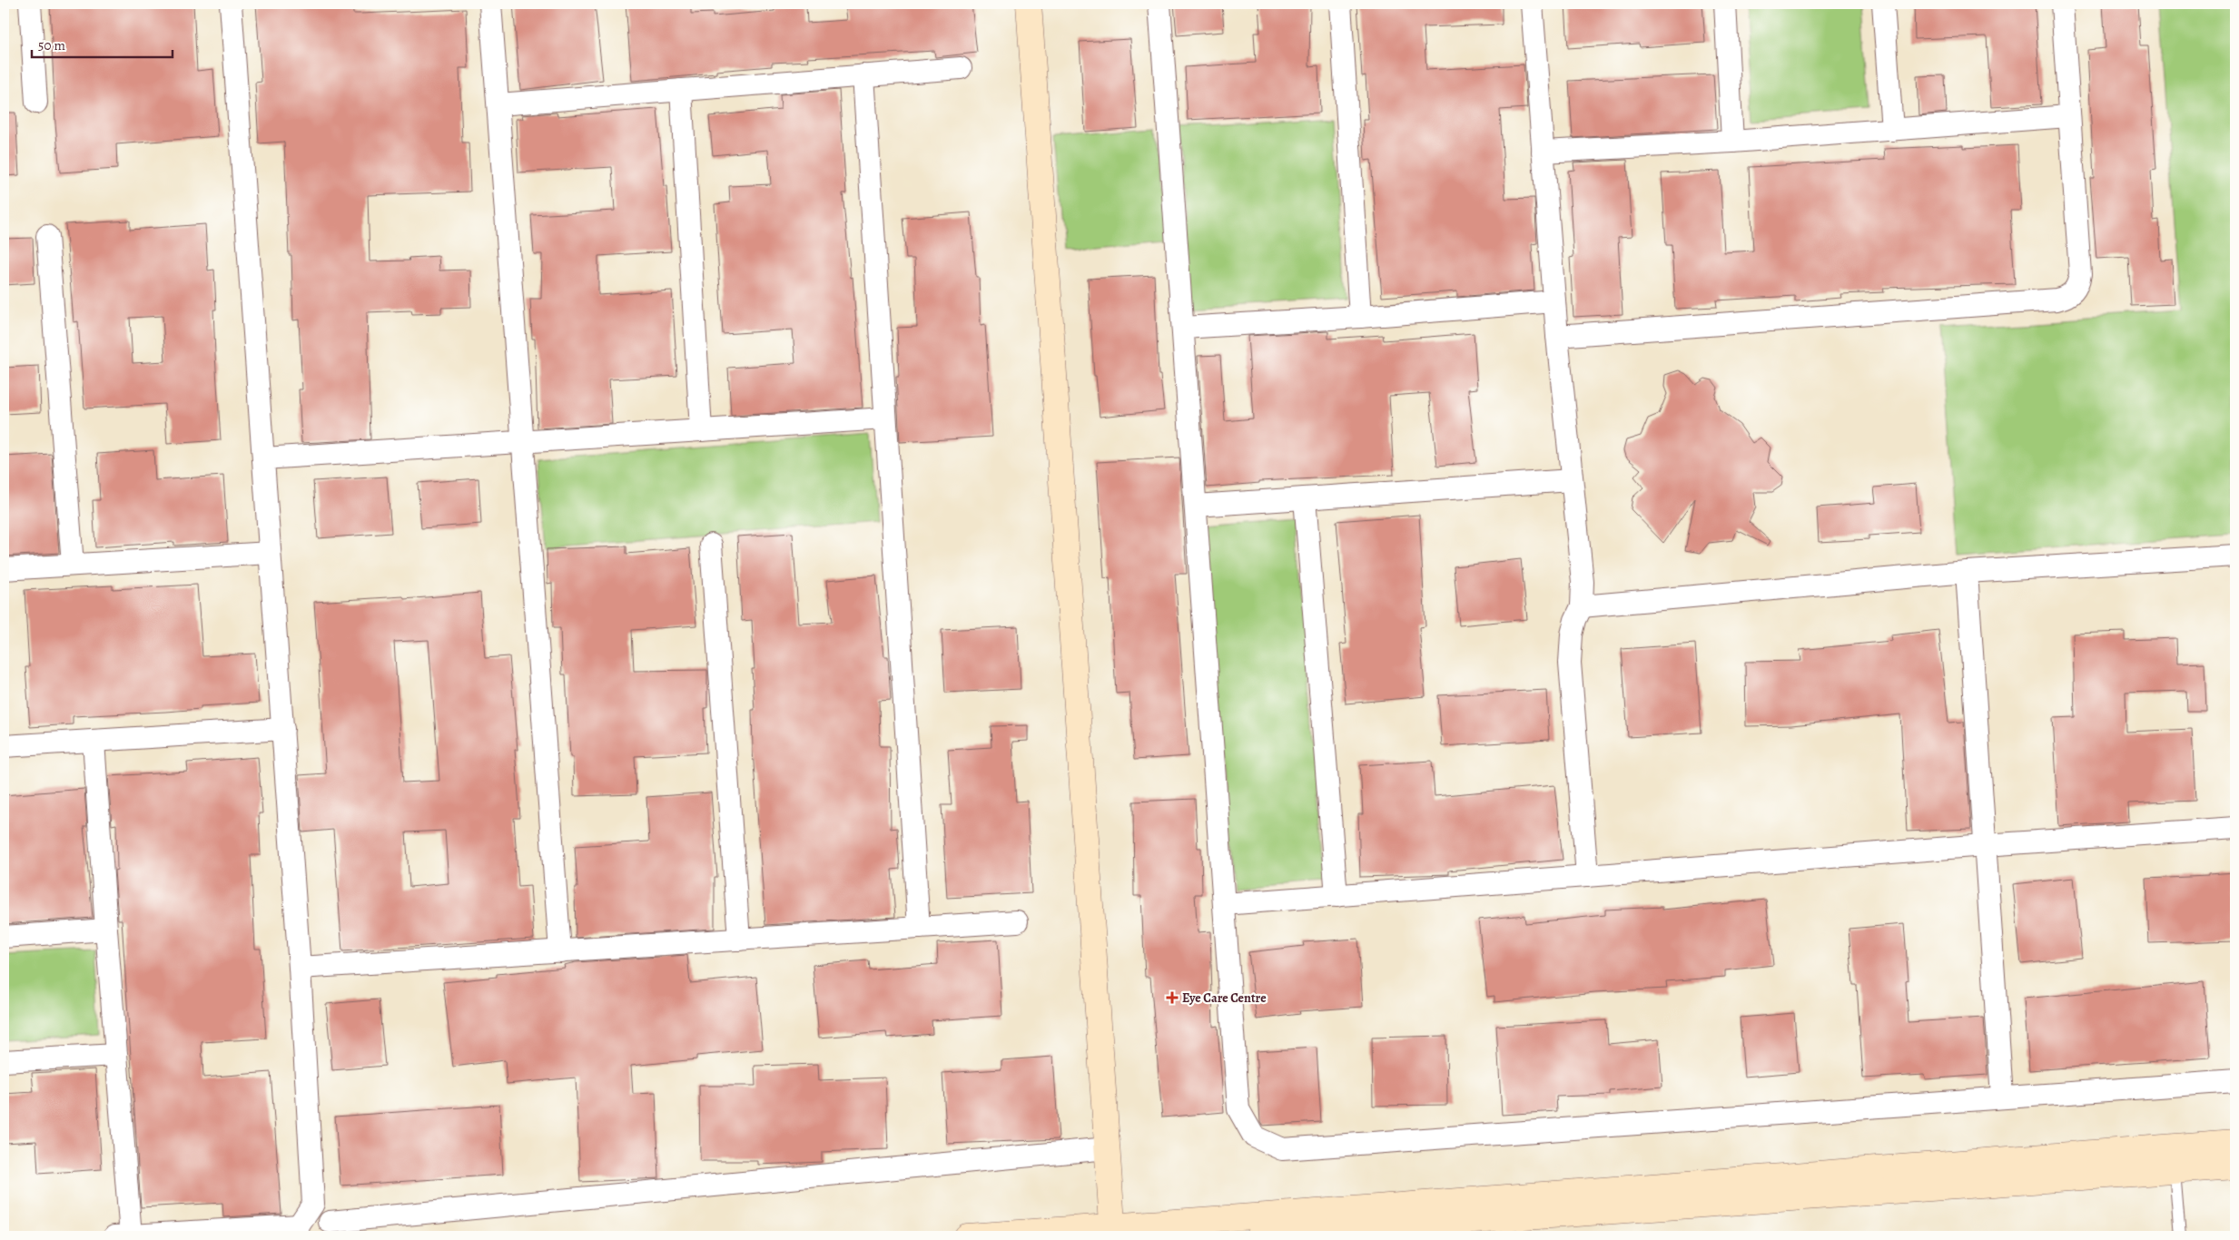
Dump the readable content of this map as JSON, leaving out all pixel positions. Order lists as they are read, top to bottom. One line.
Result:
{"places":{"health":["Eye Care Centre"]},"scale_bar":"50 m"}
